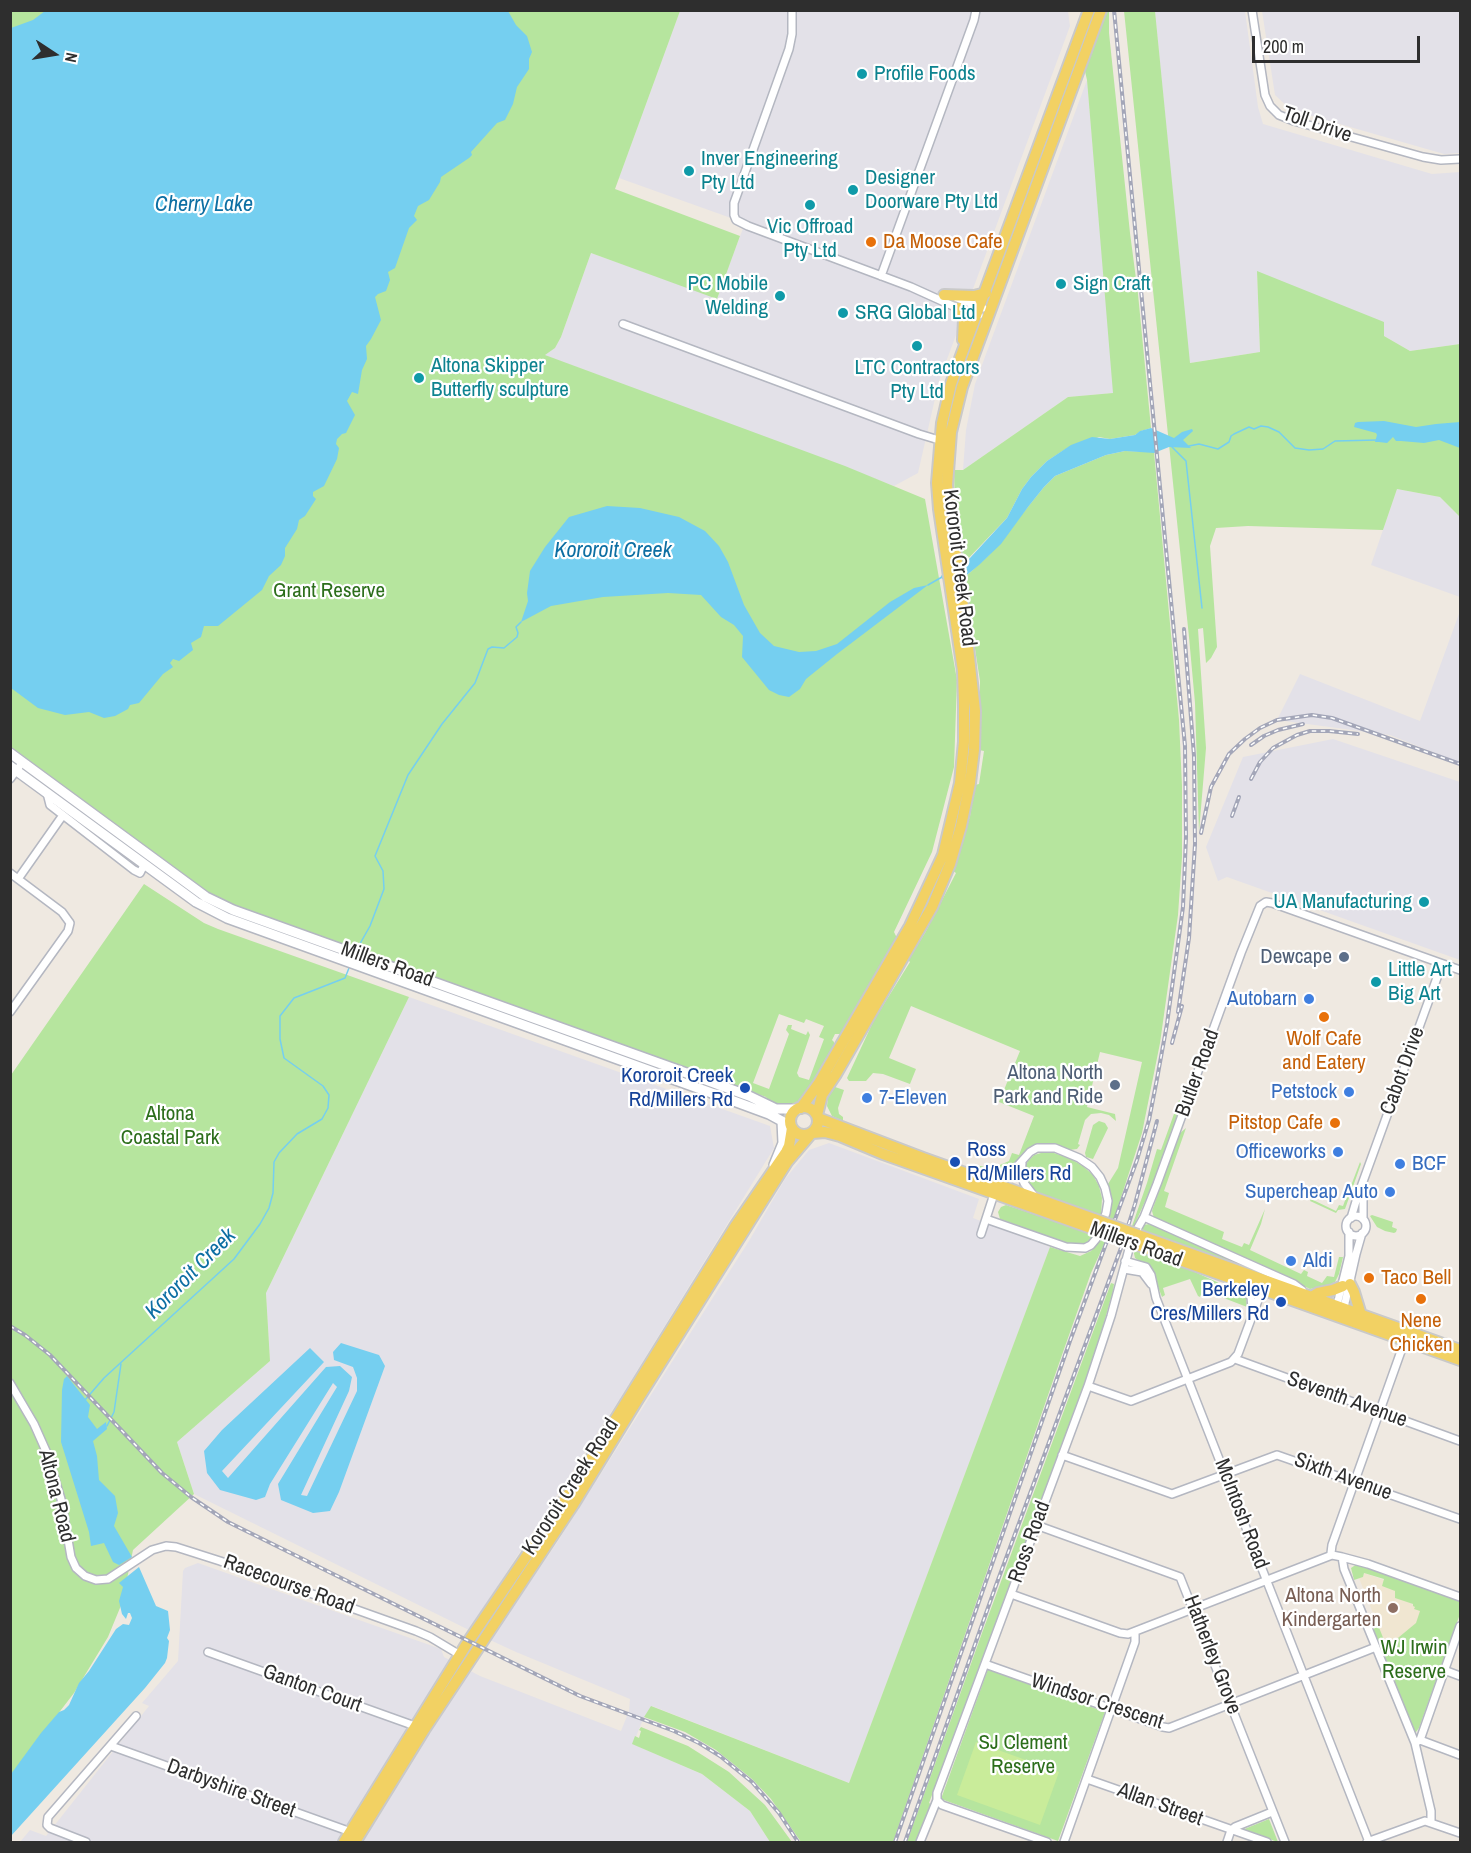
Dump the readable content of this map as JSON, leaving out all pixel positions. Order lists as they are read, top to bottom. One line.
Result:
{"streets":{"main road":["Kororoit Creek Road","Millers Road"],"street":["Toll Drive","Cabot Drive","Butler Road","Seventh Avenue","Sixth Avenue","Altona Road","McIntosh Road","Ross Road","Racecourse Road","Hatherley Grove","Ganton Court","Windsor Crescent","Darbyshire Street","Allan Street"]},"crossings":[["Kororoit Creek Road","Millers Road"],["Kororoit Creek Road","Racecourse Road"],["Kororoit Creek Road","Ganton Court"],["Kororoit Creek Road","Darbyshire Street"],["Millers Road","Butler Road"],["Millers Road","Ross Road"],["Cabot Drive","Butler Road"],["Butler Road","Ross Road"],["Sixth Avenue","McIntosh Road"],["Sixth Avenue","Ross Road"],["Altona Road","Racecourse Road"],["McIntosh Road","Ross Road"],["McIntosh Road","Windsor Crescent"],["Ross Road","Hatherley Grove"],["Ross Road","Windsor Crescent"],["Hatherley Grove","Windsor Crescent"]],"water":["Cherry Lake","Kororoit Creek"],"parks":["Grant Reserve","Altona Coastal Park","WJ Irwin Reserve","SJ Clement Reserve"],"places":["Profile Foods","Inver Engineering Pty Ltd","Designer Doorware Pty Ltd","Vic Offroad Pty Ltd","Da Moose Cafe","Sign Craft","PC Mobile Welding","SRG Global Ltd","LTC Contractors Pty Ltd","Altona Skipper Butterfly sculpture","UA Manufacturing","Dewcape","Little Art Big Art","Autobarn","Wolf Cafe and Eatery","Altona North Park and Ride","Kororoit Creek Rd/Millers Rd","Petstock","7-Eleven","Pitstop Cafe","Officeworks","Ross Rd/Millers Rd","BCF","Supercheap Auto","Aldi","Taco Bell","Nene Chicken","Berkeley Cres/Millers Rd","Altona North Kindergarten"],"scale_bar":"200 m","north":"right"}
